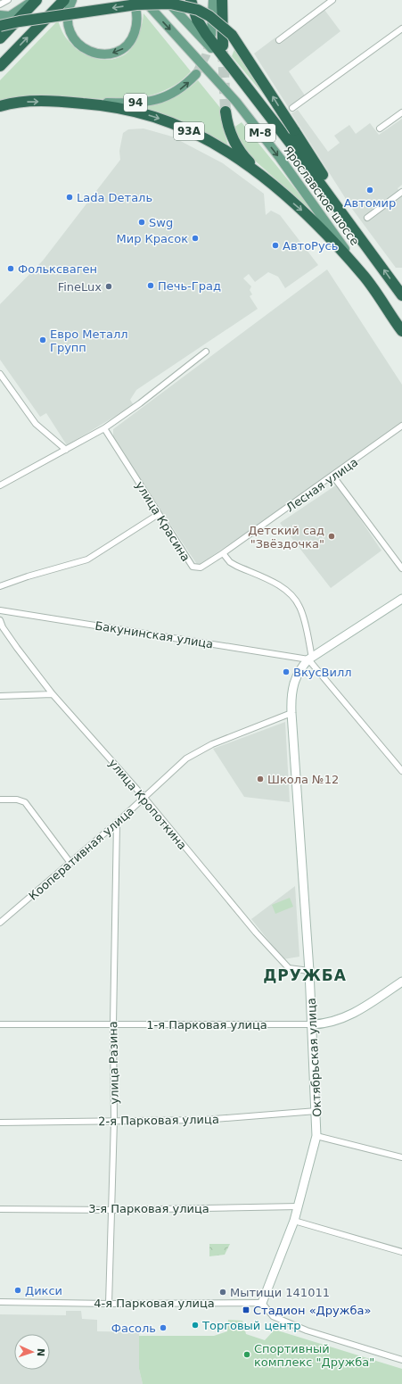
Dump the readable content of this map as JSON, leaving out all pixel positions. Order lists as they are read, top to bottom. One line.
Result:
{"streets":{"highway":["93A","М-8","Ярославское шоссе"],"main road":["94"],"street":["Лесная улица","улица Красина","Бакунинская улица","улица Кропоткина","Кооперативная улица","1-я Парковая улица","Октябрьская улица","улица Разина","2-я Парковая улица","3-я Парковая улица","4-я Парковая улица"]},"crossings":[["94","93A"],["93A","Ярославское шоссе"],["Лесная улица","улица Красина"],["Бакунинская улица","Октябрьская улица"],["улица Кропоткина","Кооперативная улица"],["улица Кропоткина","Октябрьская улица"],["Кооперативная улица","Октябрьская улица"],["Кооперативная улица","улица Разина"],["1-я Парковая улица","Октябрьская улица"],["1-я Парковая улица","улица Разина"],["Октябрьская улица","2-я Парковая улица"],["Октябрьская улица","3-я Парковая улица"],["Октябрьская улица","4-я Парковая улица"],["улица Разина","2-я Парковая улица"],["улица Разина","3-я Парковая улица"],["улица Разина","4-я Парковая улица"]],"districts":["ДРУЖБА"],"places":{"other":["Автомир","Lada Dеталь","Swg","Мир Красок","АвтоРусь","Фольксваген","Печь-Град","FineLux","Евро Металл Групп","Детский сад \"Звёздочка\"","ВкусВилл","Школа №12","Дикси","Мытищи 141011","Торговый центр","Фасоль","Спортивный комплекс \"Дружба\""],"transit":["Стадион «Дружба»"]},"north":"right"}
